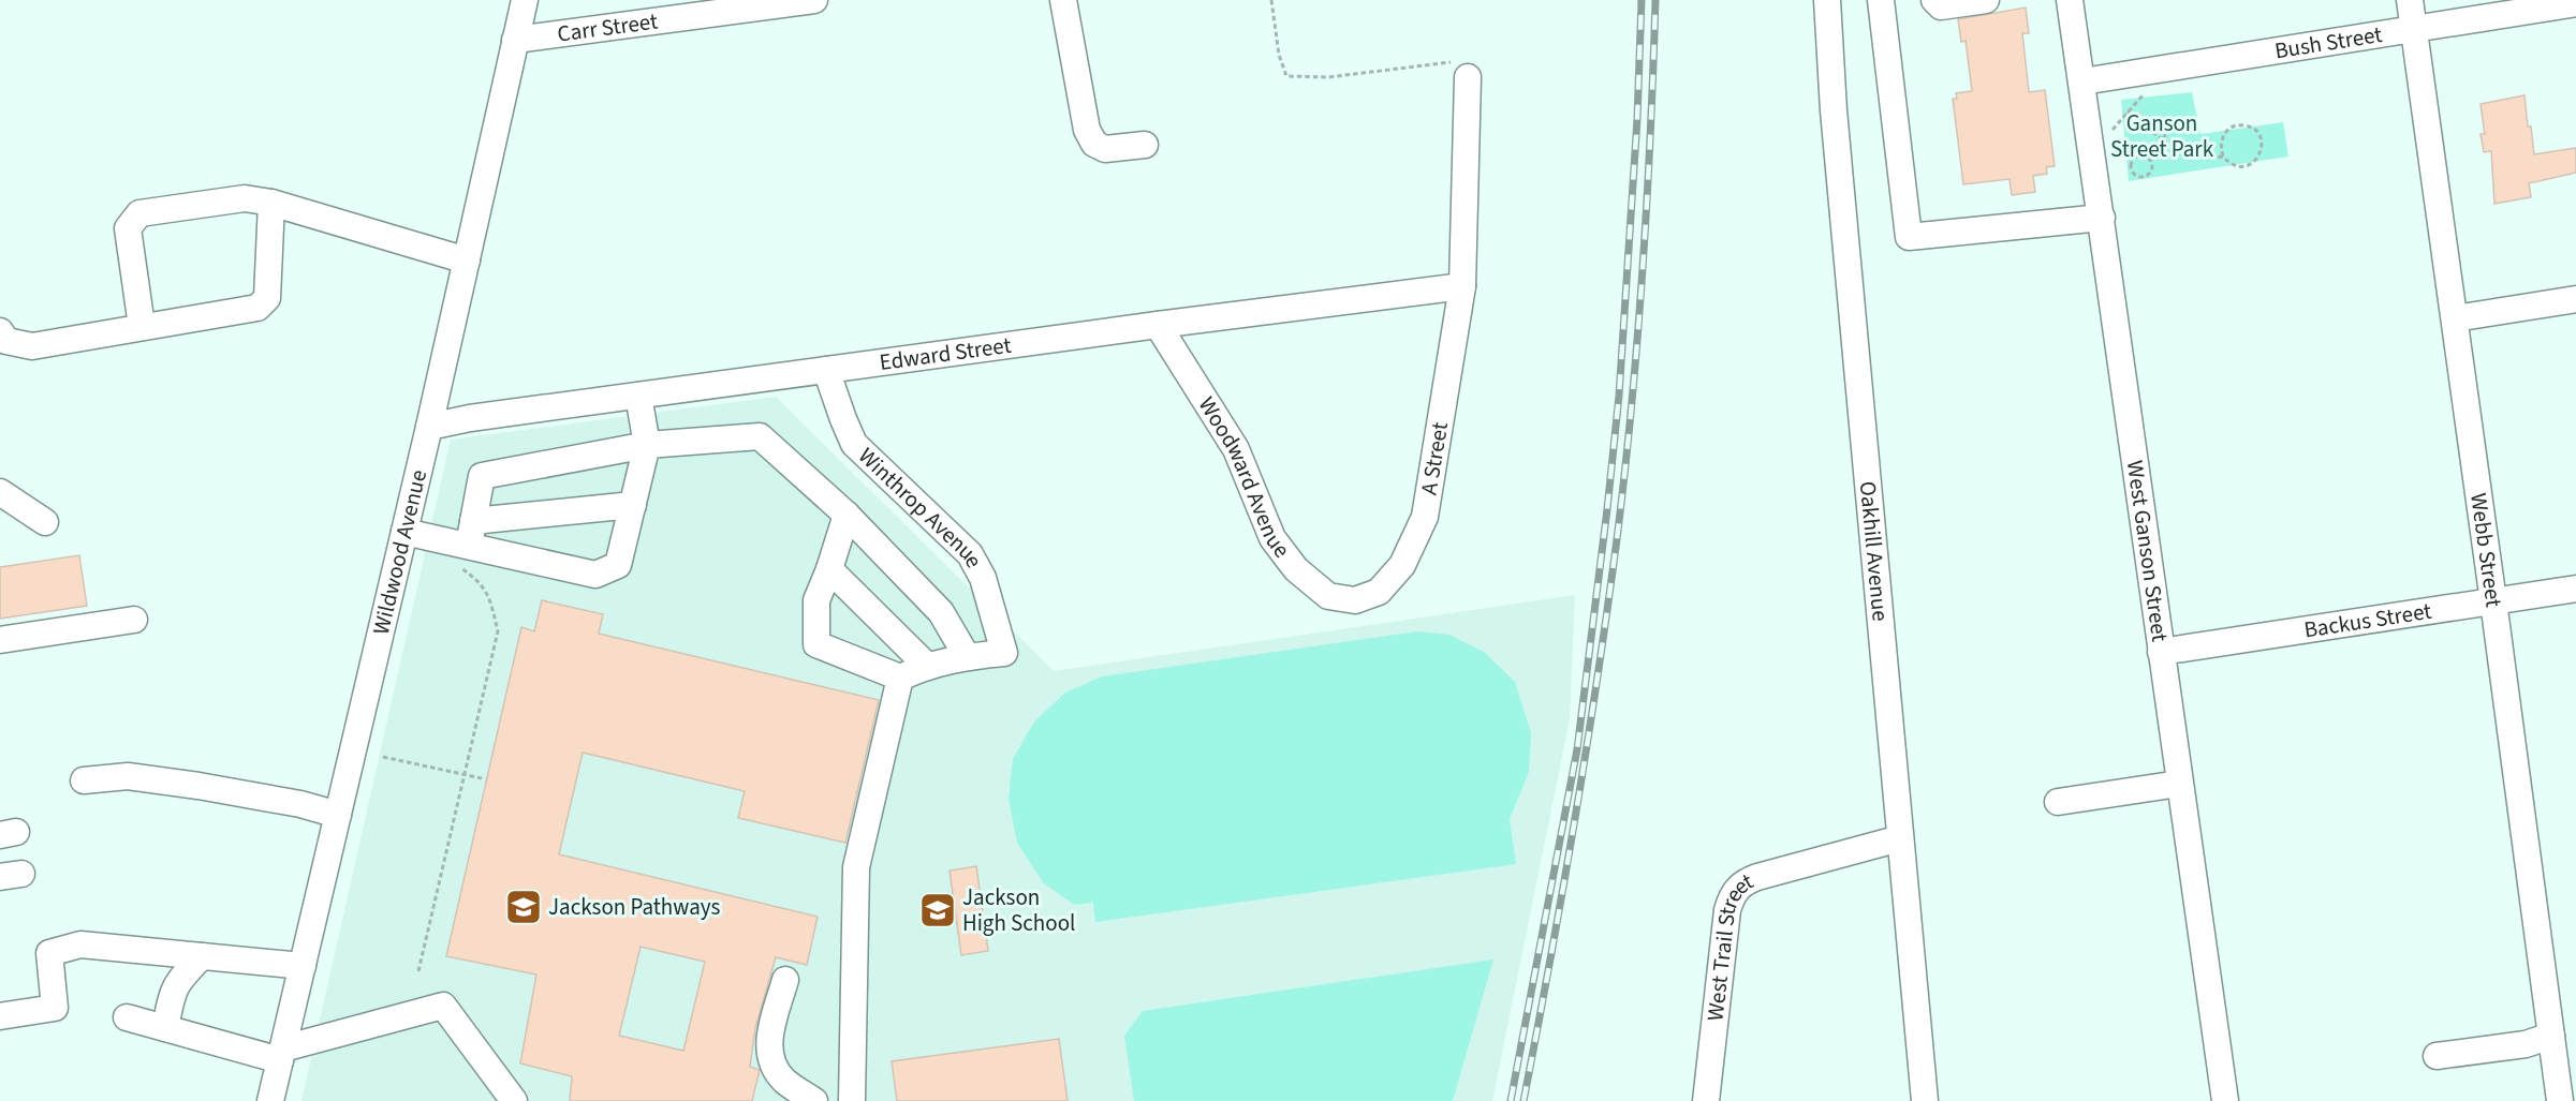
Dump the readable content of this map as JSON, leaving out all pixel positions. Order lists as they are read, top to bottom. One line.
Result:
{"streets":{"street":["Carr Street","Bush Street","Edward Street","A Street","Woodward Avenue","Winthrop Avenue","Webb Street","Wildwood Avenue","Oakhill Avenue","West Ganson Street","Backus Street","West Trail Street"]},"crossings":[["Carr Street","Wildwood Avenue"],["Bush Street","Webb Street"],["Bush Street","West Ganson Street"],["Edward Street","A Street"],["Edward Street","Woodward Avenue"],["Edward Street","Winthrop Avenue"],["Edward Street","Wildwood Avenue"],["A Street","Woodward Avenue"],["Webb Street","Backus Street"],["Oakhill Avenue","West Trail Street"],["West Ganson Street","Backus Street"]],"parks":["Ganson Street Park"],"places":{"school or university":["Jackson Pathways","Jackson High School"]}}
